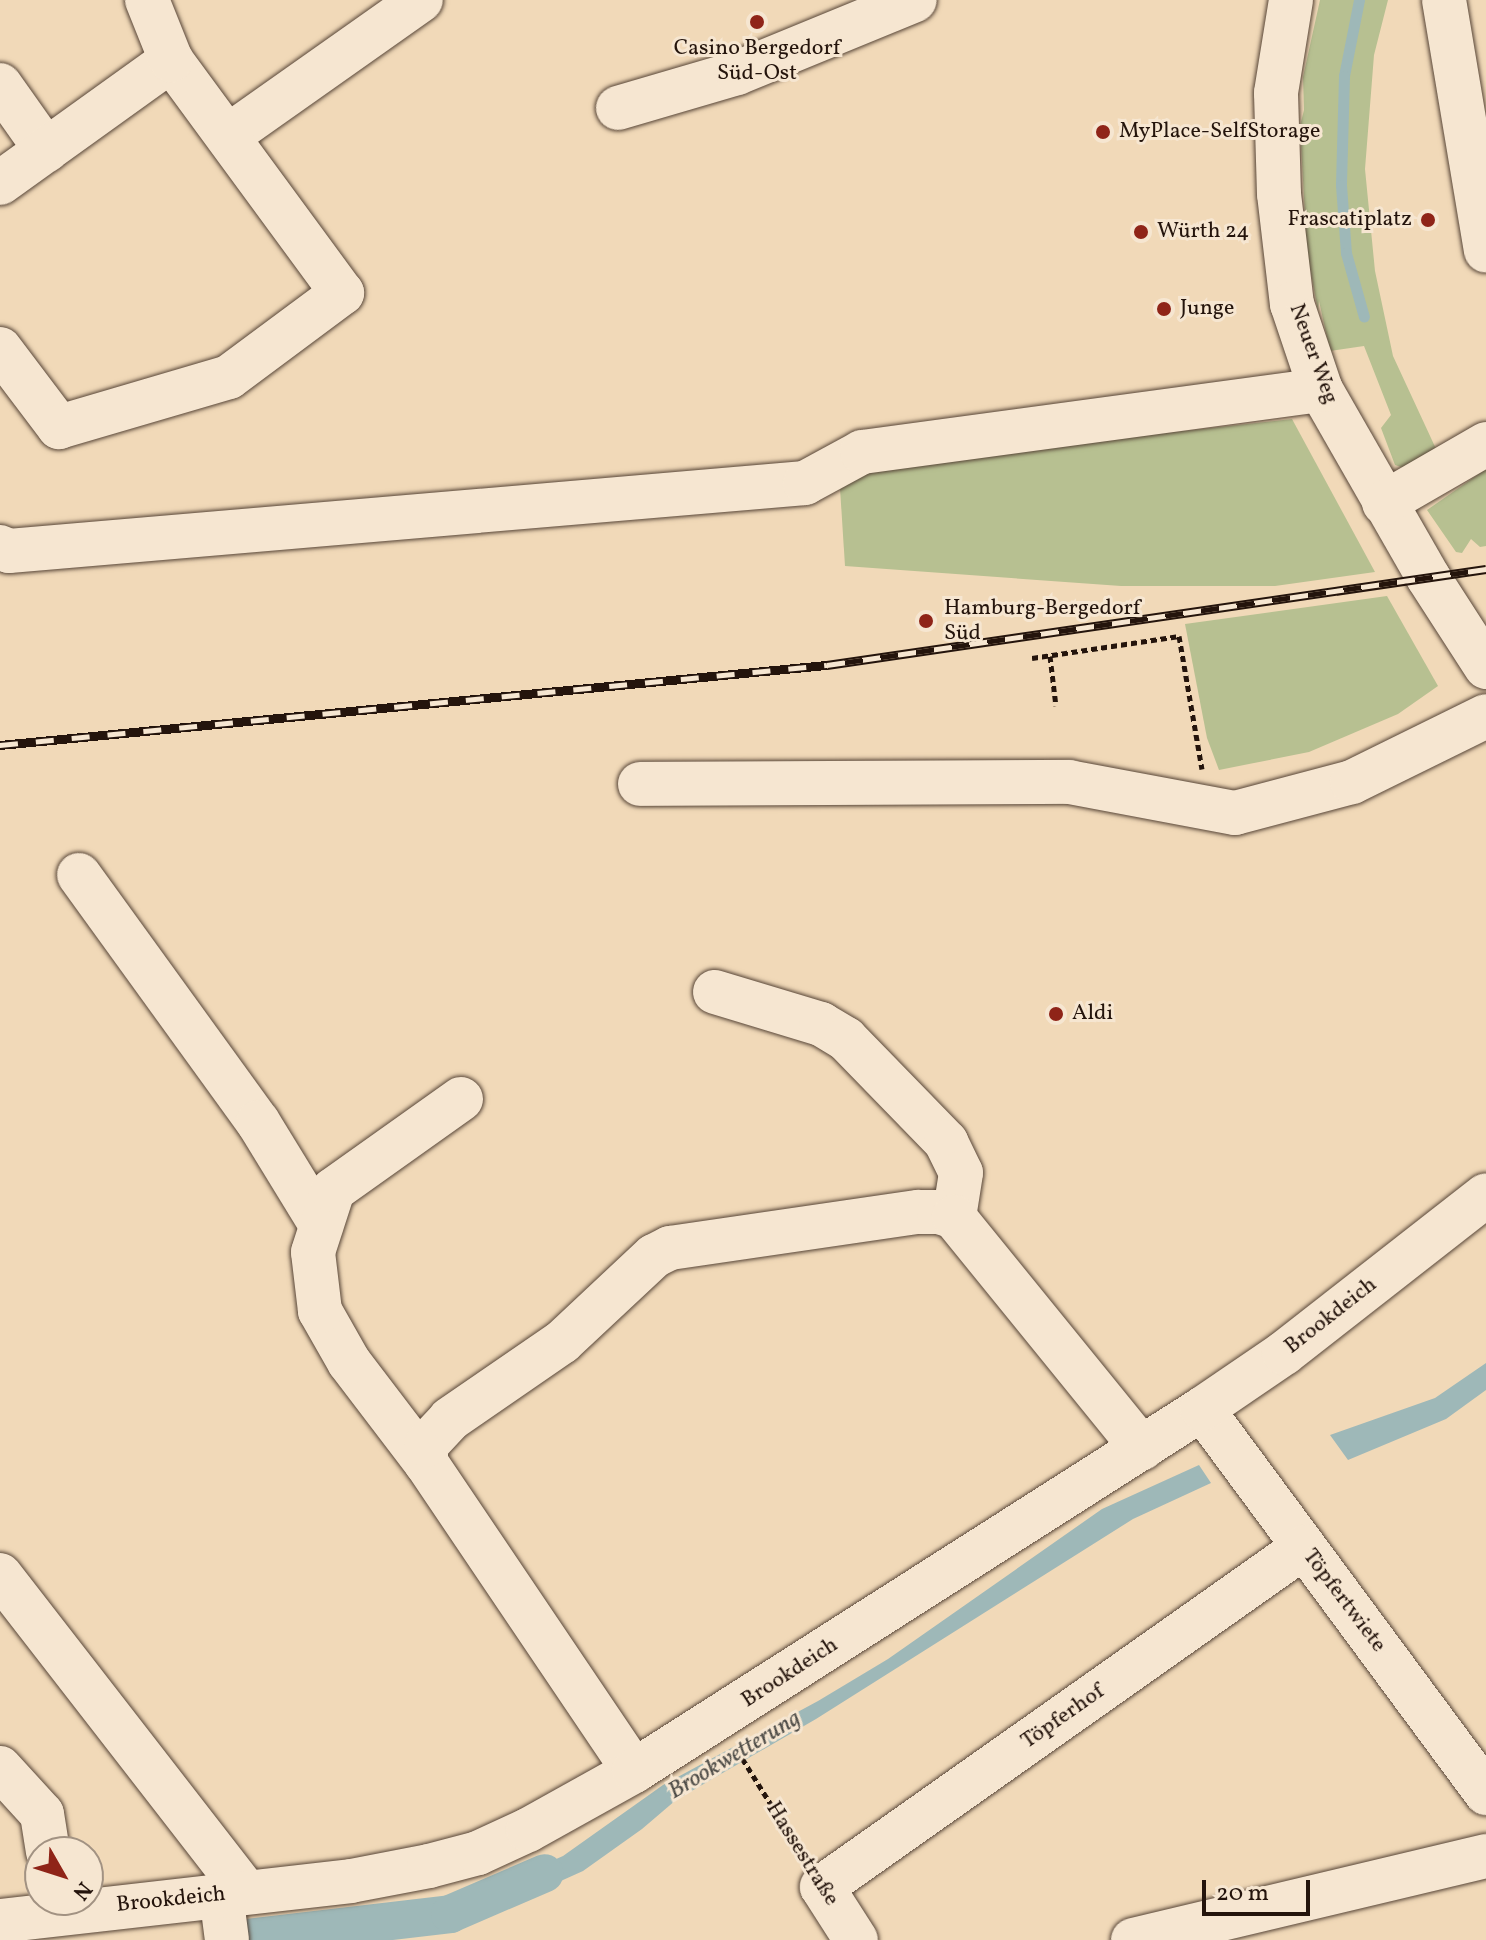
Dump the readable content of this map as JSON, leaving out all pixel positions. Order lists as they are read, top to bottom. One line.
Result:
{"streets":{"street":["Neuer Weg","Brookdeich","Töpfertwiete","Töpferhof","Hassestraße"]},"crossings":[["Brookdeich","Töpfertwiete"],["Töpfertwiete","Töpferhof"],["Töpferhof","Hassestraße"]],"water":["Brookwetterung"],"places":["Casino Bergedorf Süd-Ost","MyPlace-SelfStorage","Frascatiplatz","Würth 24","Junge","Hamburg-Bergedorf Süd","Aldi"],"scale_bar":"20 m","north":"bottom right"}
